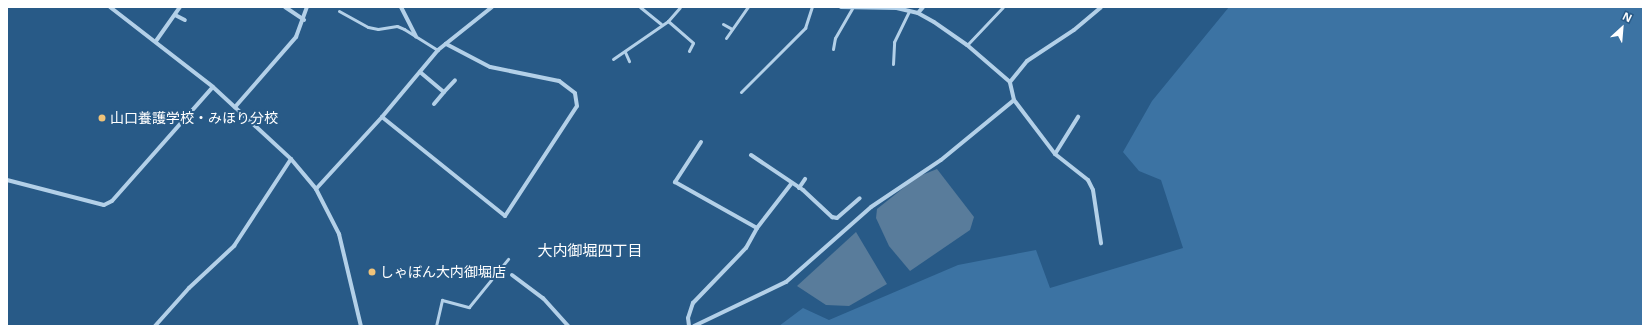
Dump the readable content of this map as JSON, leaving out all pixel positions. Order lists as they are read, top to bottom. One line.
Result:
{"districts":["大内御堀四丁目"],"places":["山口養護学校・みほり分校","しゃぼん大内御堀店"],"north":"top right"}
